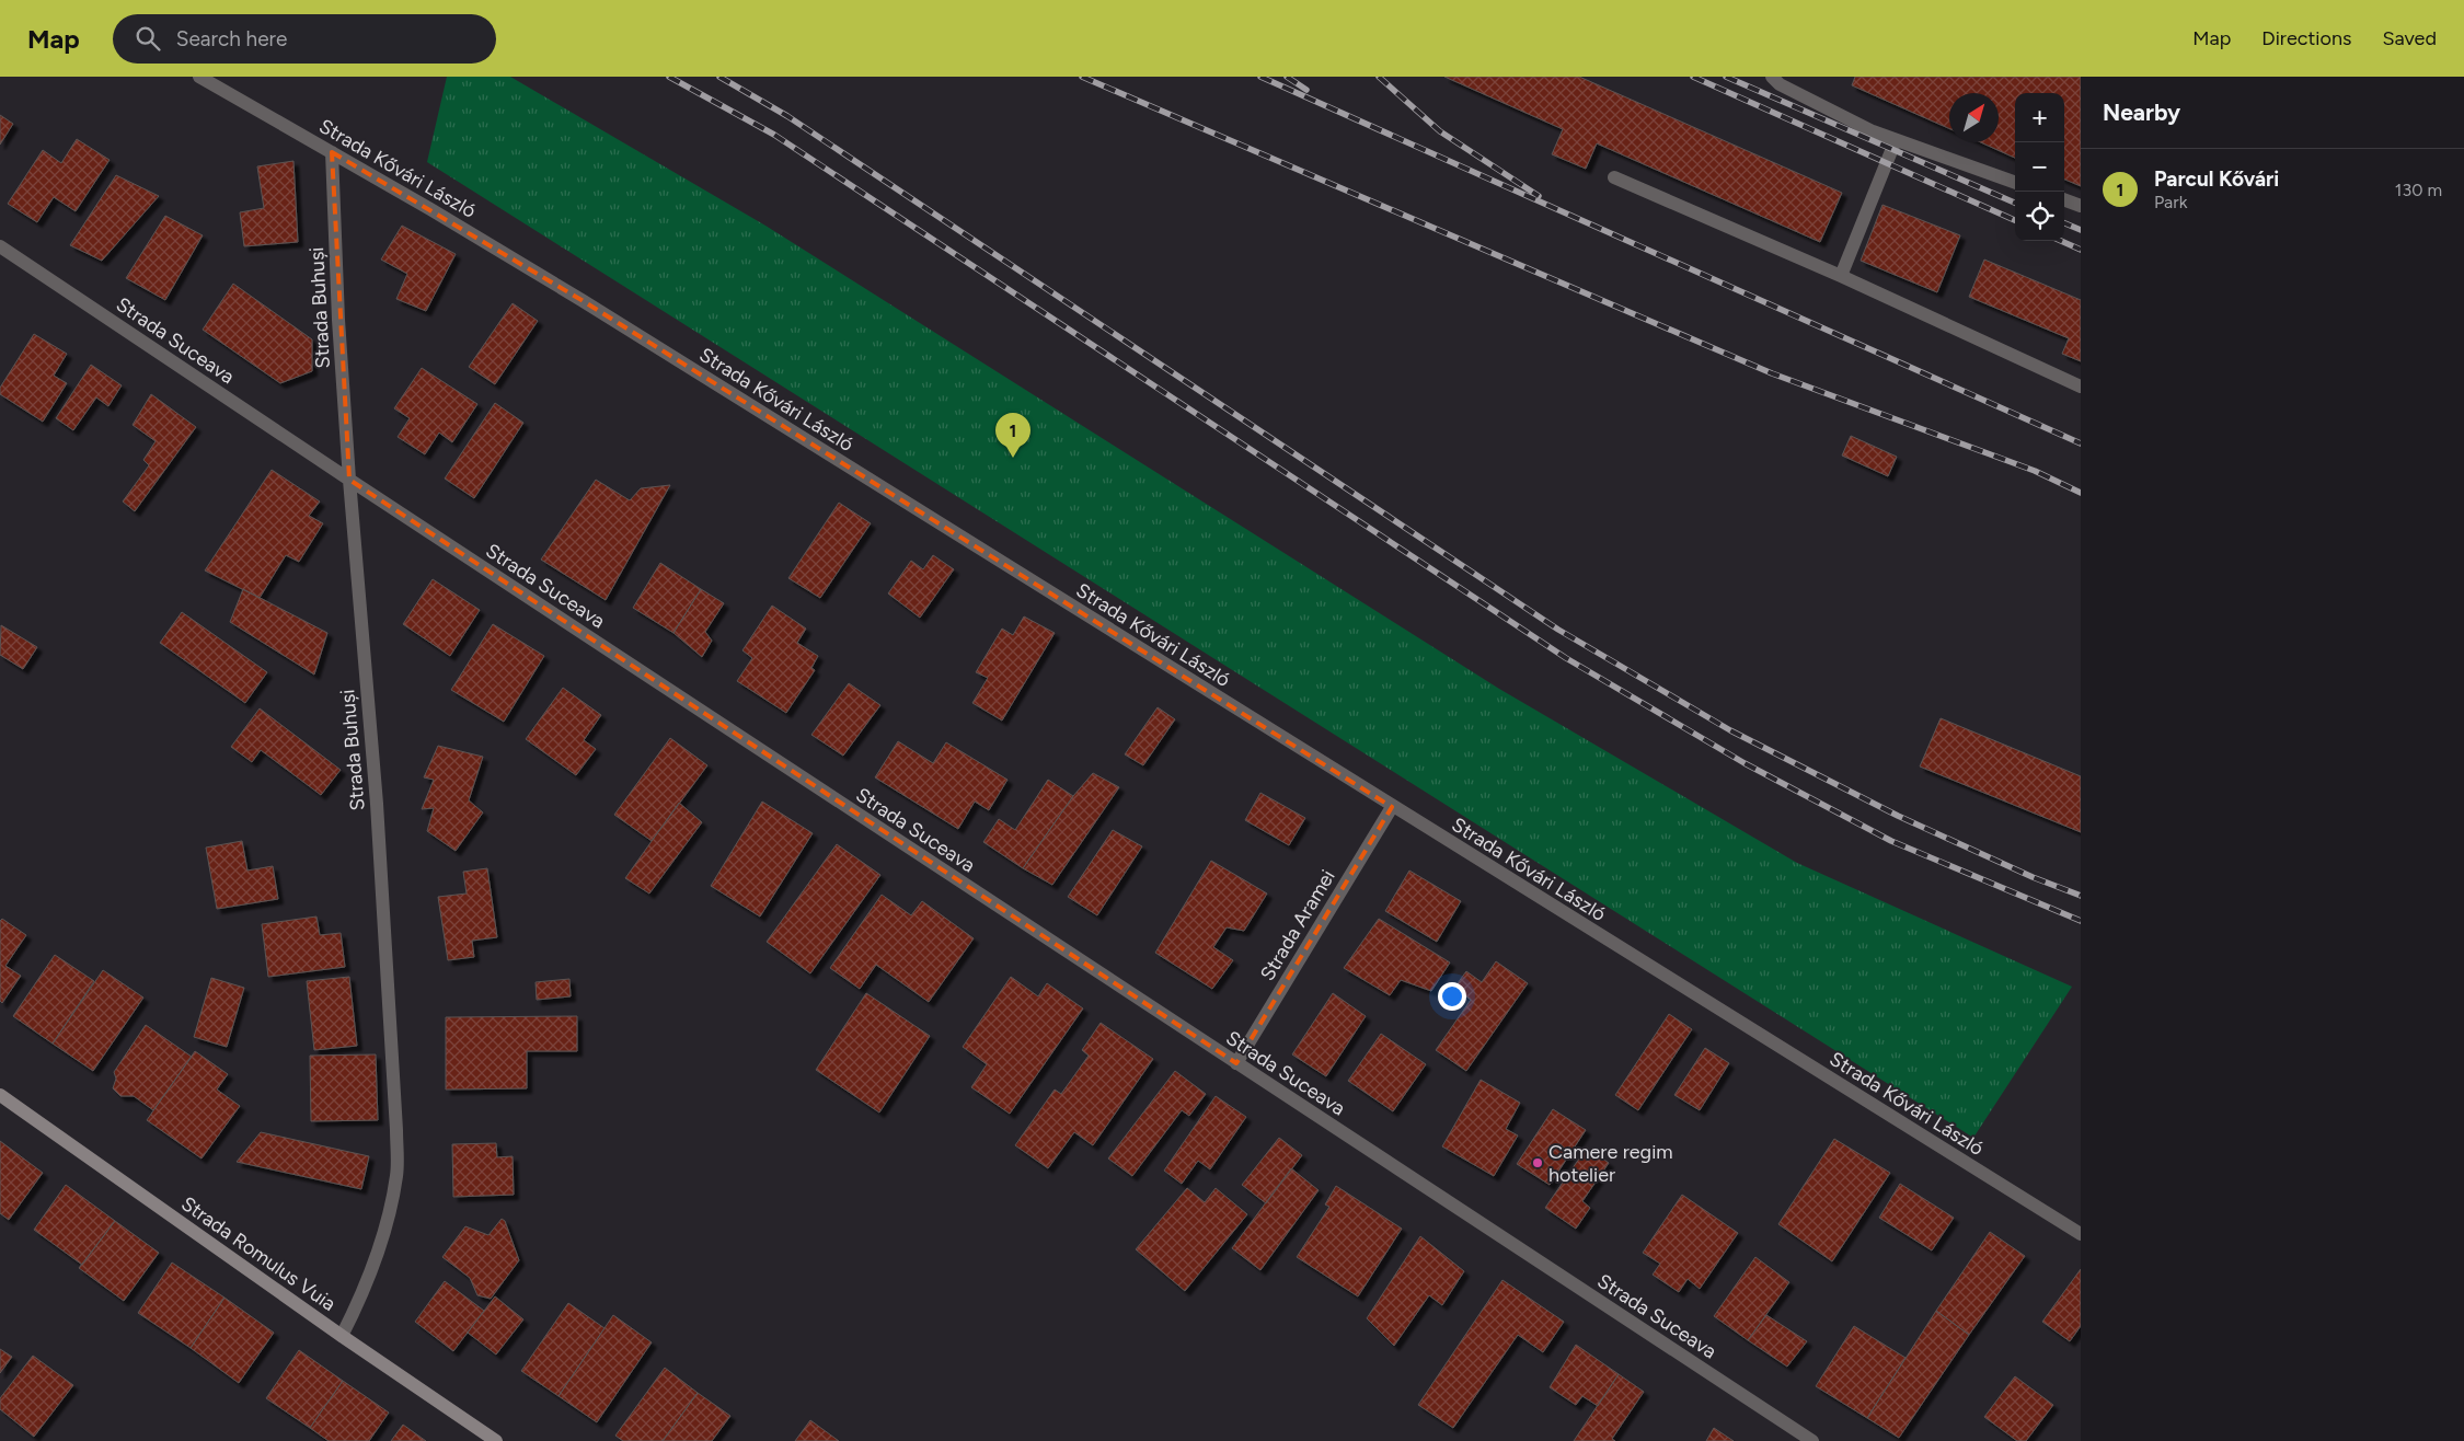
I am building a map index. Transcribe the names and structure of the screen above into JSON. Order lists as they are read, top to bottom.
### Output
{
  "streets": {
    "street": [
      "Strada Kővári László",
      "Strada Buhuși",
      "Strada Suceava",
      "Strada Aramei",
      "Strada Romulus Vuia"
    ]
  },
  "crossings": [
    ["Strada Kővári László", "Strada Buhuși"],
    ["Strada Kővári László", "Strada Aramei"],
    ["Strada Buhuși", "Strada Suceava"],
    ["Strada Buhuși", "Strada Romulus Vuia"],
    ["Strada Suceava", "Strada Aramei"]
  ],
  "places": ["Camere regim hotelier"],
  "north": "top right",
  "page": {
    "header": "Map",
    "search": "Search here",
    "nav": ["Map", "Directions", "Saved"],
    "heading": "Nearby",
    "map_buttons": ["+", "−"],
    "list": [
      {
        "mark": "1",
        "name": "Parcul Kővári",
        "note": "Park",
        "value": "130 m"
      }
    ],
    "pins": "1"
  }
}
